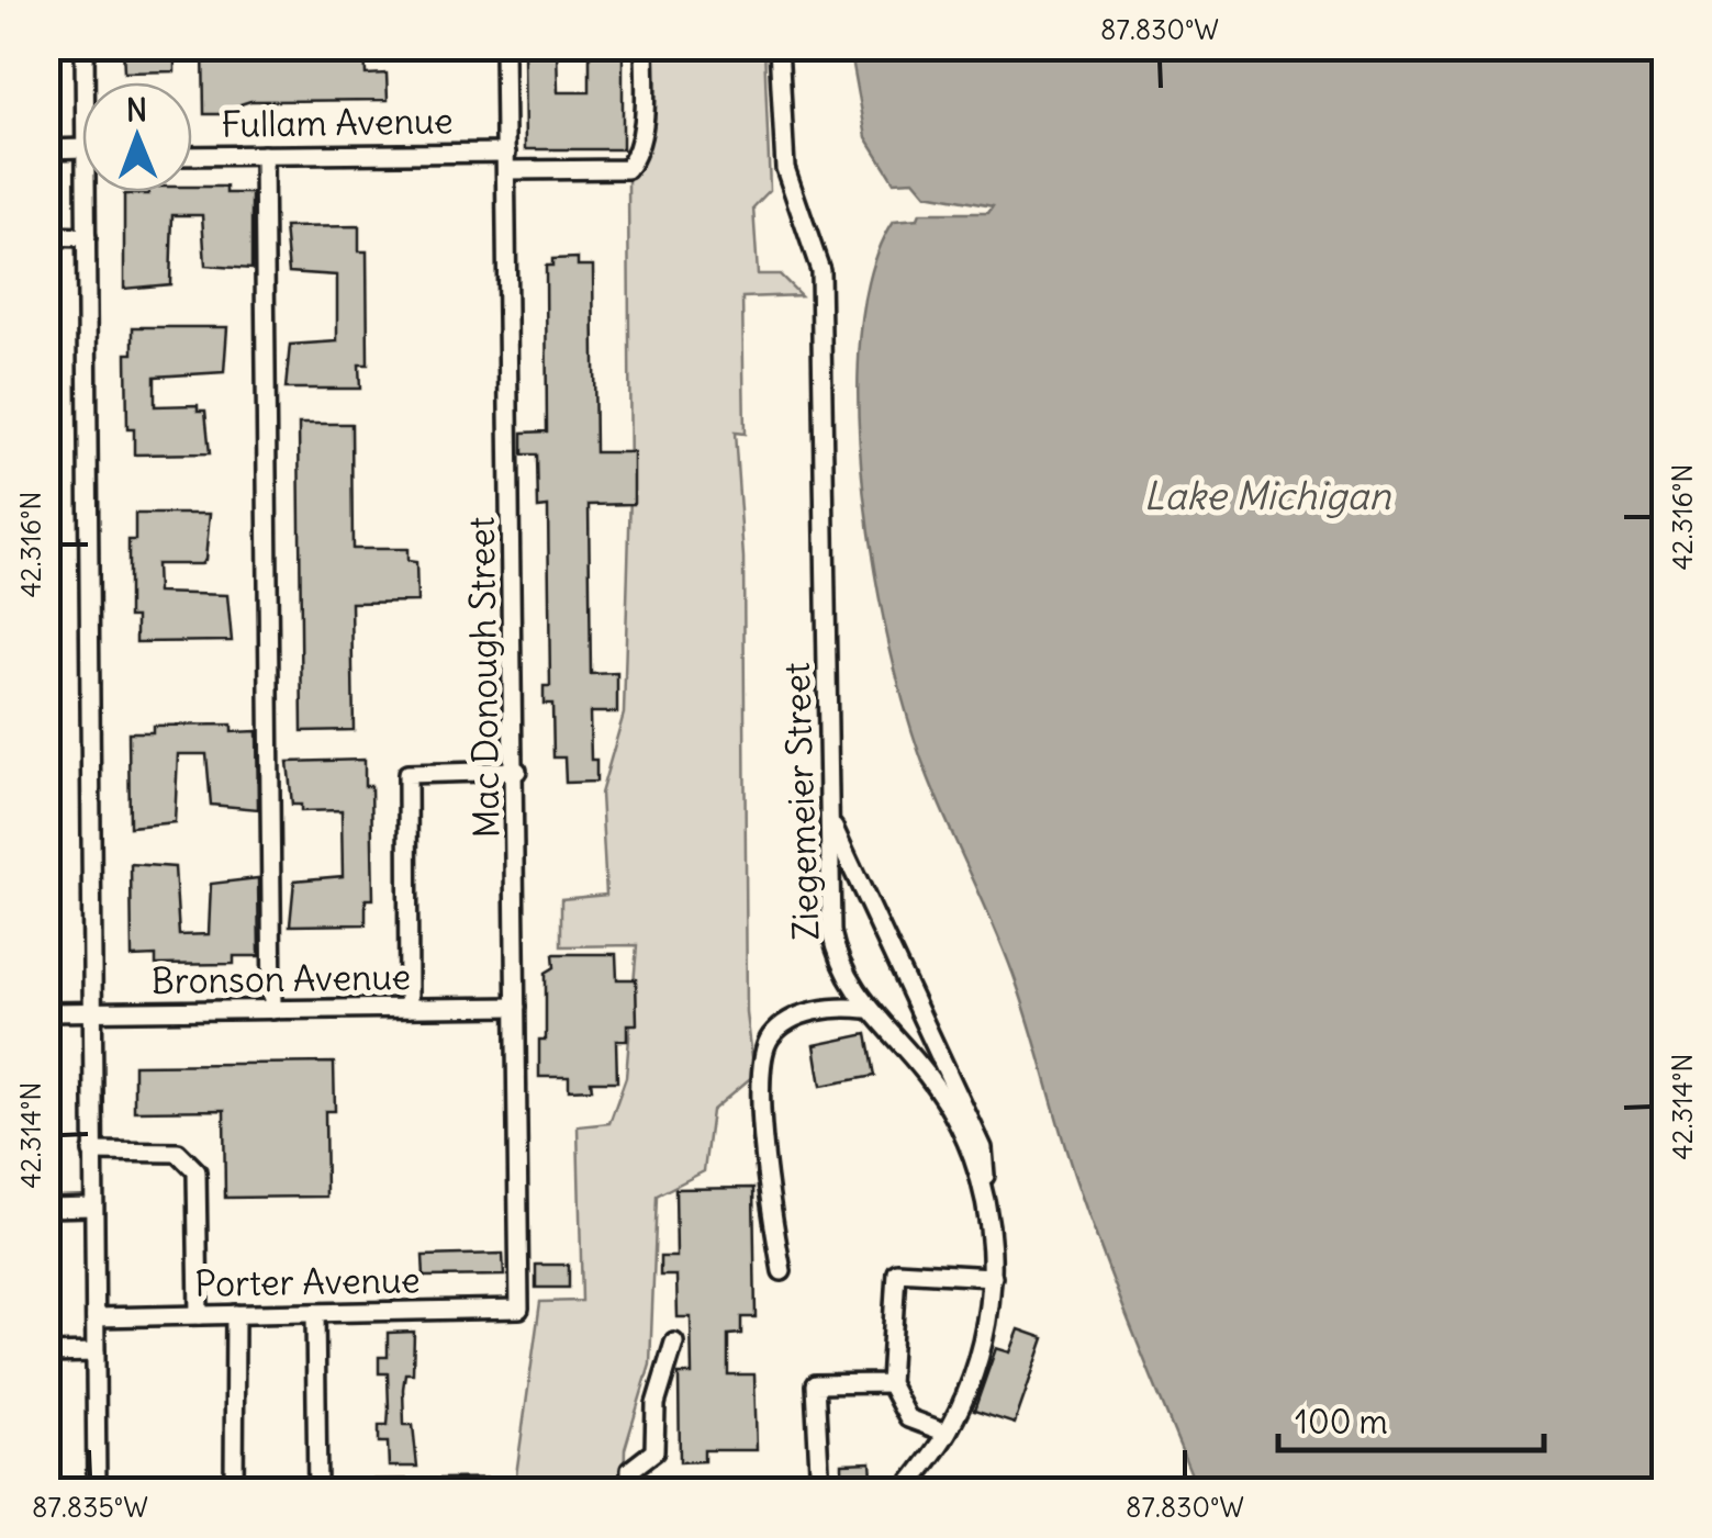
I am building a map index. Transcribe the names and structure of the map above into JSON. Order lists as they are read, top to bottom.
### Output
{
  "streets": {
    "street": [
      "Fullam Avenue",
      "Mac Donough Street",
      "Ziegemeier Street",
      "Bronson Avenue",
      "Porter Avenue"
    ]
  },
  "crossings": [
    ["Fullam Avenue", "Mac Donough Street"],
    ["Mac Donough Street", "Bronson Avenue"],
    ["Mac Donough Street", "Porter Avenue"]
  ],
  "water": ["Lake Michigan"],
  "scale_bar": "100 m",
  "north": "top",
  "coordinates": [
    "87.830°W",
    "42.316°N",
    "42.314°N",
    "87.835°W"
  ]
}
